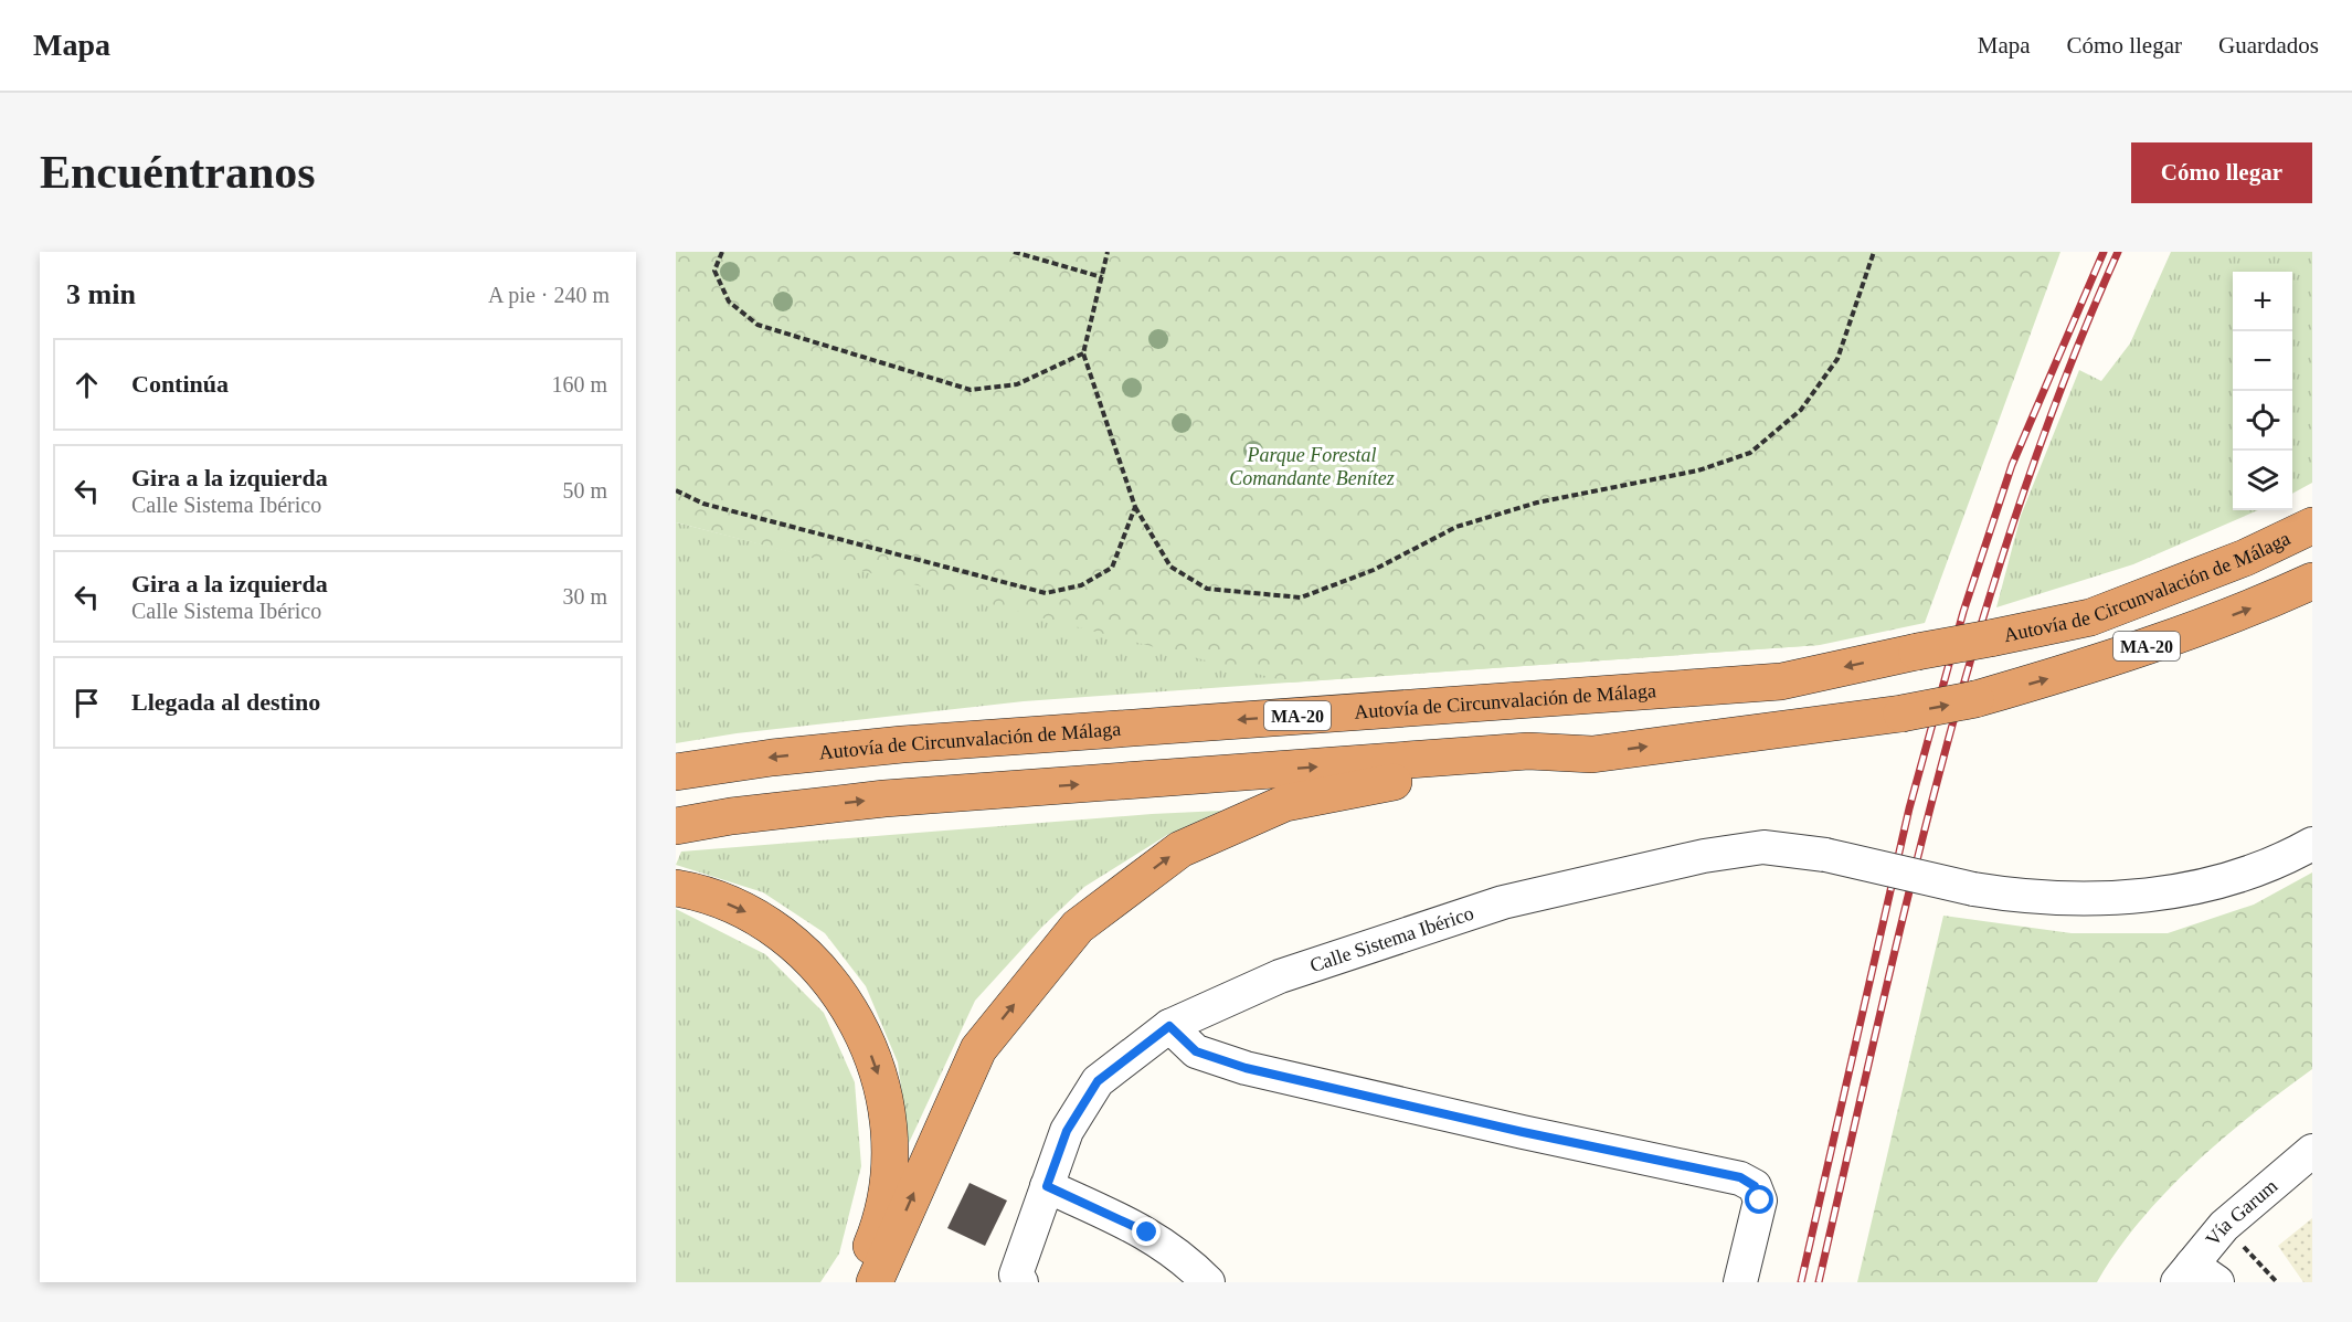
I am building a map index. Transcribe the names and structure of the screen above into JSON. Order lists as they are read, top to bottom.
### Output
{
  "streets": {
    "highway": ["Autovía de Circunvalación de Málaga", "MA-20"],
    "street": ["Calle Sistema Ibérico", "Vía Garum"]
  },
  "parks": ["Parque Forestal Comandante Benítez"],
  "page": {
    "header": "Mapa",
    "nav": ["Mapa", "Cómo llegar", "Guardados"],
    "buttons": "Cómo llegar",
    "title": "Encuéntranos",
    "heading": ["3 min", "A pie · 240 m"],
    "map_buttons": ["+", "−"],
    "list": [
      ["Continúa", "160 m"],
      ["Gira a la izquierda", "Calle Sistema Ibérico", "50 m"],
      ["Gira a la izquierda", "Calle Sistema Ibérico", "30 m"],
      "Llegada al destino"
    ]
  }
}
